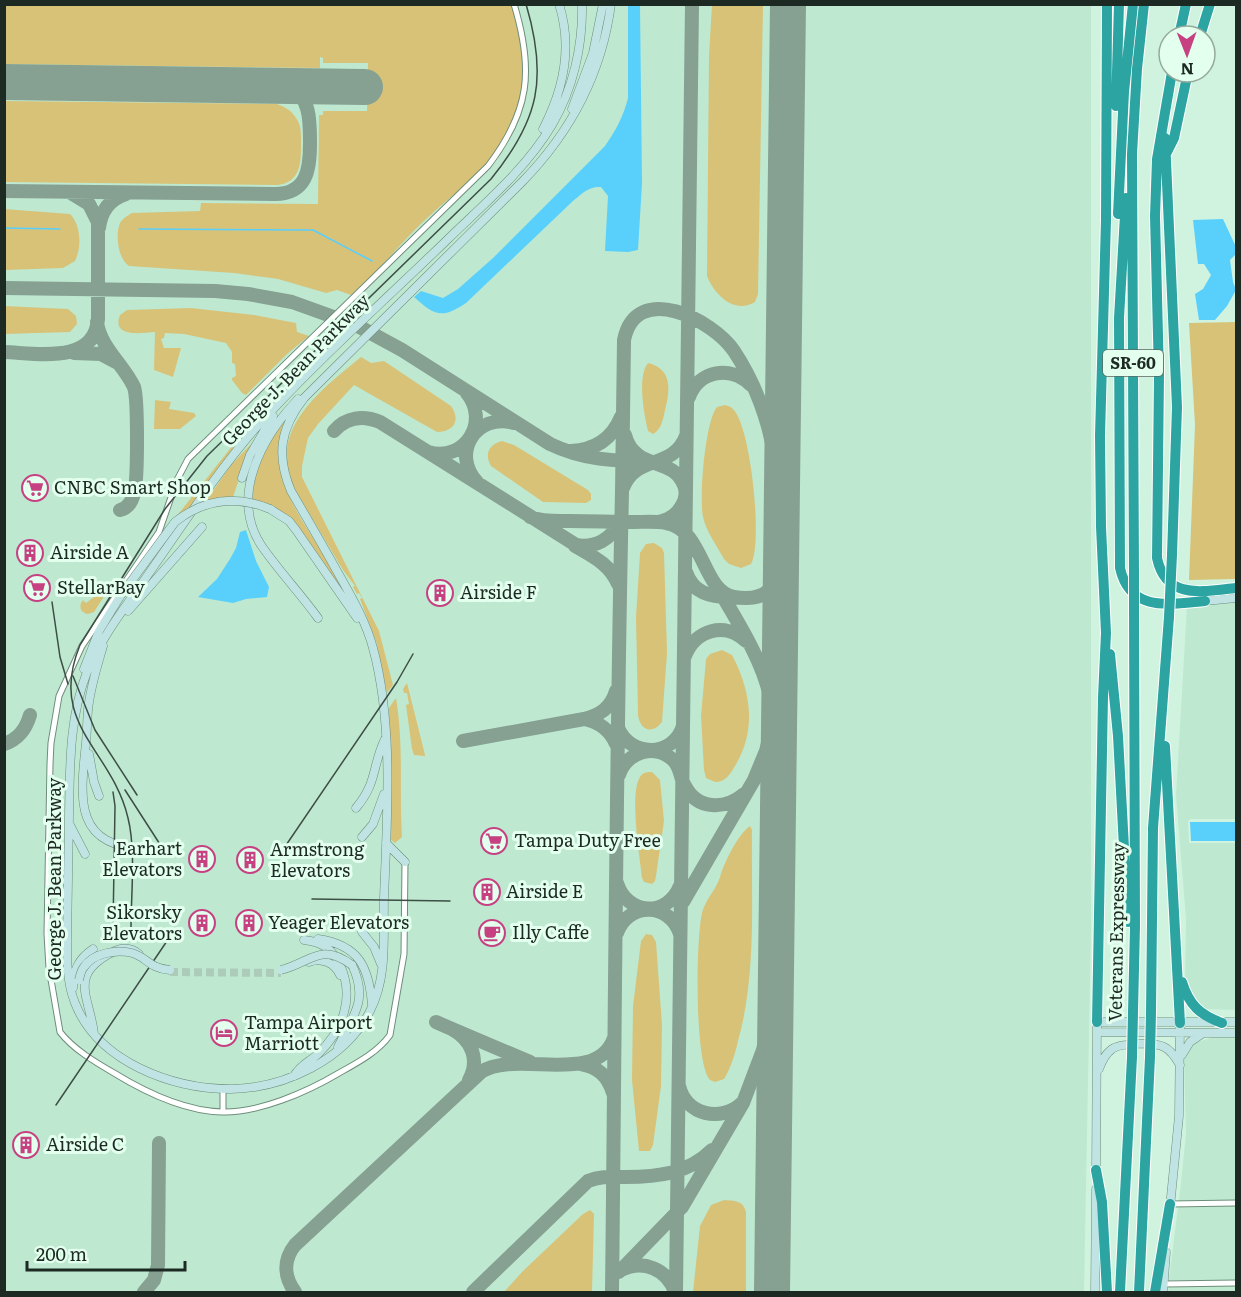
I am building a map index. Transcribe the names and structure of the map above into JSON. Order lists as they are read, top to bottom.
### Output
{
  "streets": {
    "highway": ["SR-60", "Veterans Expressway"],
    "street": ["George J. Bean Parkway"]
  },
  "crossings": [
    ["SR-60", "Veterans Expressway"]
  ],
  "places": {
    "supermarket": ["CNBC Smart Shop", "StellarBay", "Tampa Duty Free"],
    "building": [
      "Airside A",
      "Airside F",
      "Earhart Elevators",
      "Armstrong Elevators",
      "Airside E",
      "Sikorsky Elevators",
      "Yeager Elevators",
      "Airside C"
    ],
    "cafe": ["Illy Caffe"],
    "hotel": ["Tampa Airport Marriott"]
  },
  "scale_bar": "200 m",
  "north": "bottom"
}
